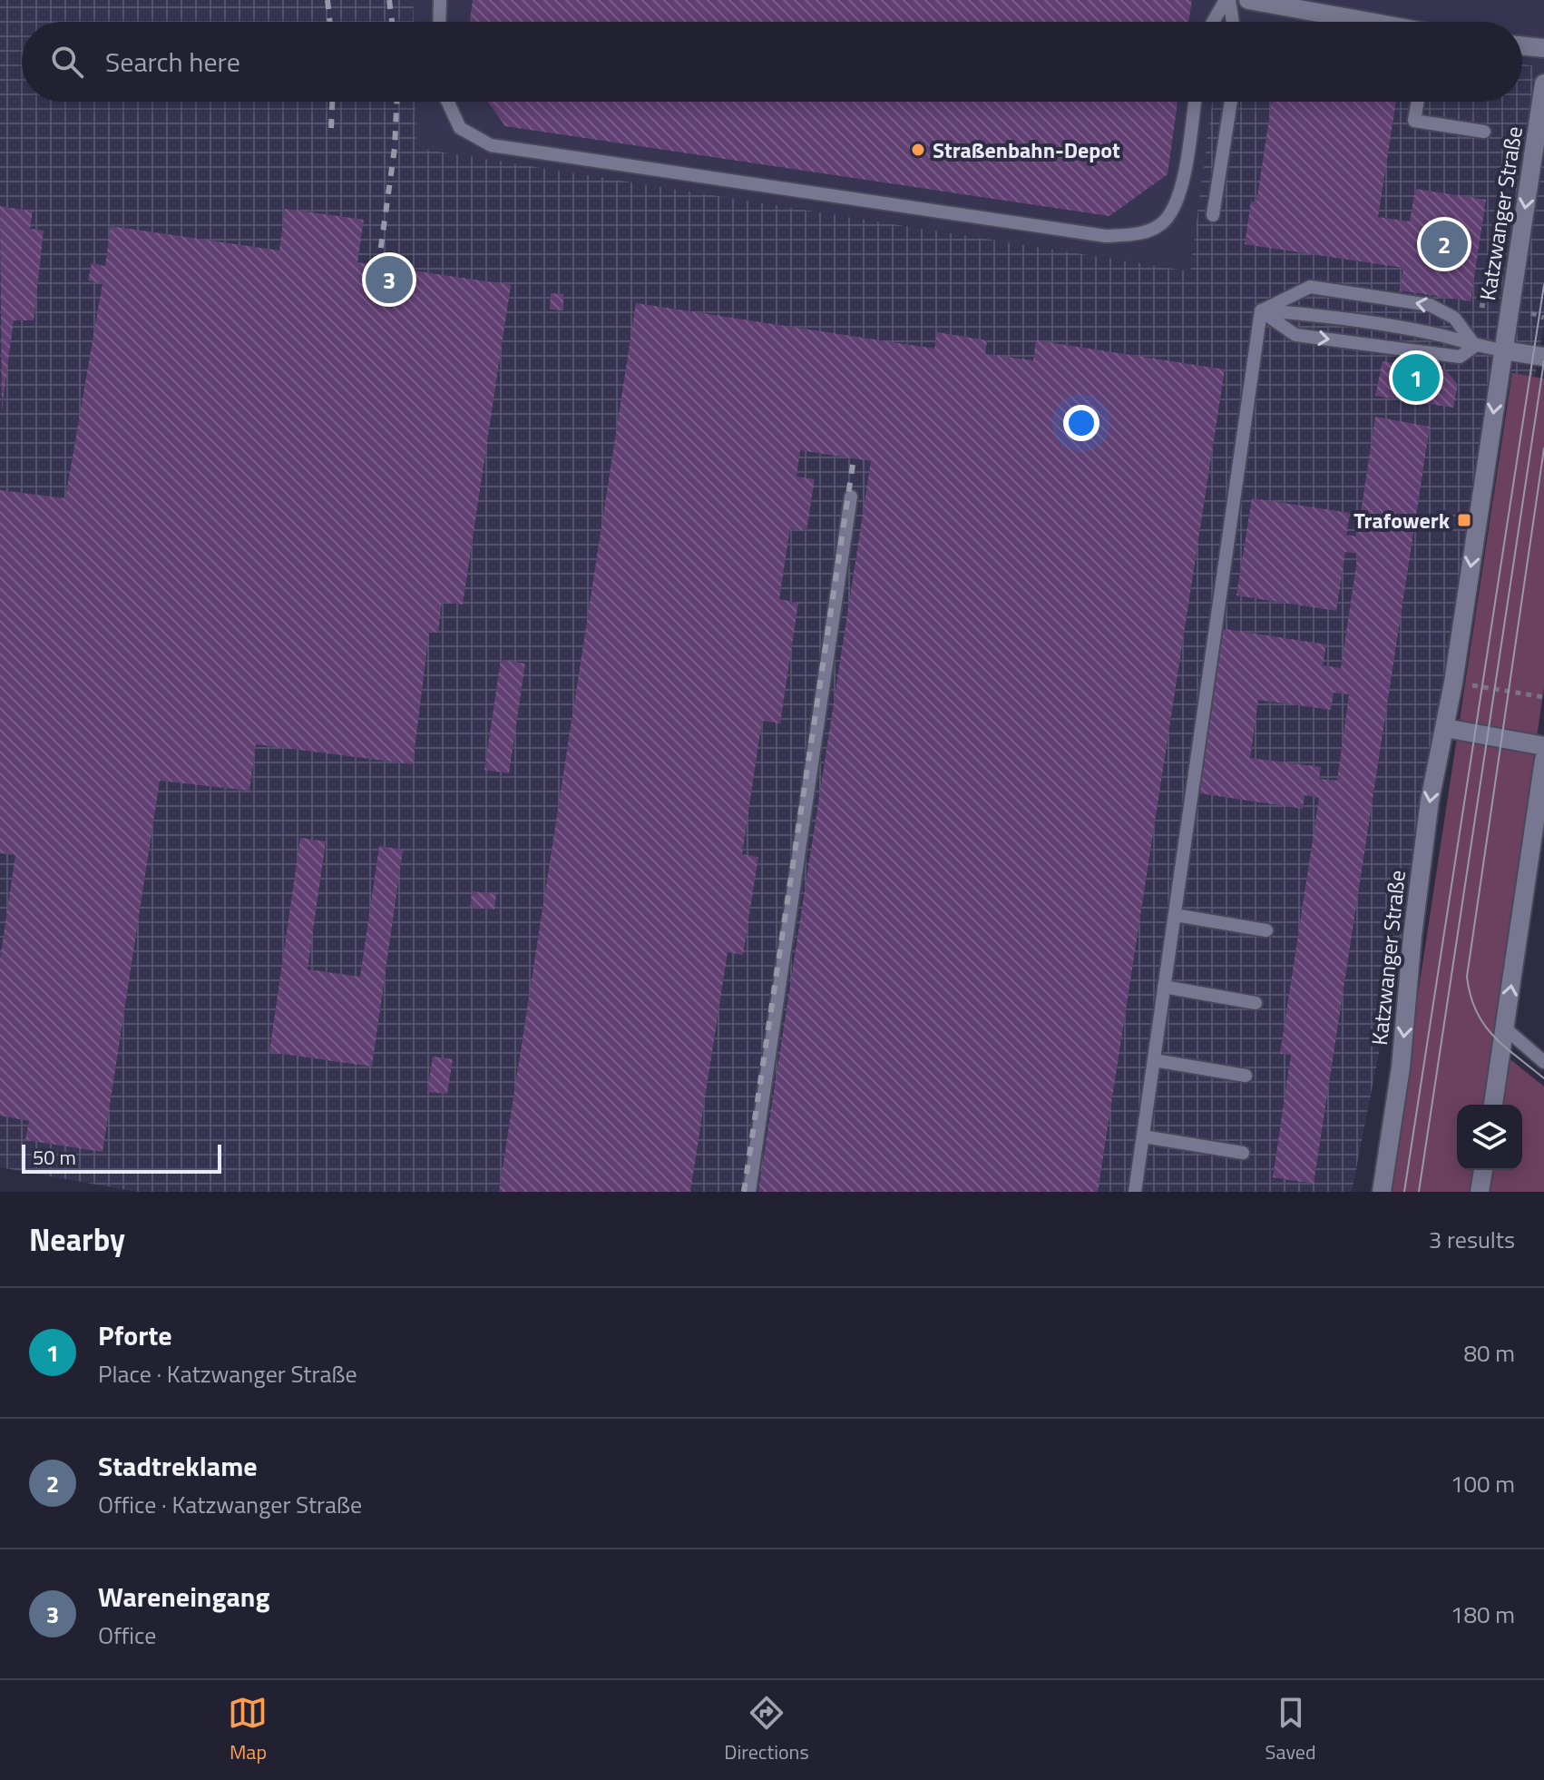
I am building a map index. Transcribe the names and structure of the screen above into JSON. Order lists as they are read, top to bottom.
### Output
{
  "streets": {
    "main road": ["Katzwanger Straße"]
  },
  "places": {
    "other": ["Straßenbahn-Depot"],
    "transit": ["Trafowerk"]
  },
  "scale_bar": "50 m",
  "page": {
    "search": "Search here",
    "pins": ["2", "3", "1"],
    "scale": "50 m",
    "heading": ["Nearby", "3 results"],
    "list": [
      {
        "mark": "1",
        "name": "Pforte",
        "note": "Place · Katzwanger Straße",
        "value": "80 m"
      },
      {
        "mark": "2",
        "name": "Stadtreklame",
        "note": "Office · Katzwanger Straße",
        "value": "100 m"
      },
      {
        "mark": "3",
        "name": "Wareneingang",
        "note": "Office",
        "value": "180 m"
      }
    ],
    "nav": ["Map", "Directions", "Saved"]
  }
}
